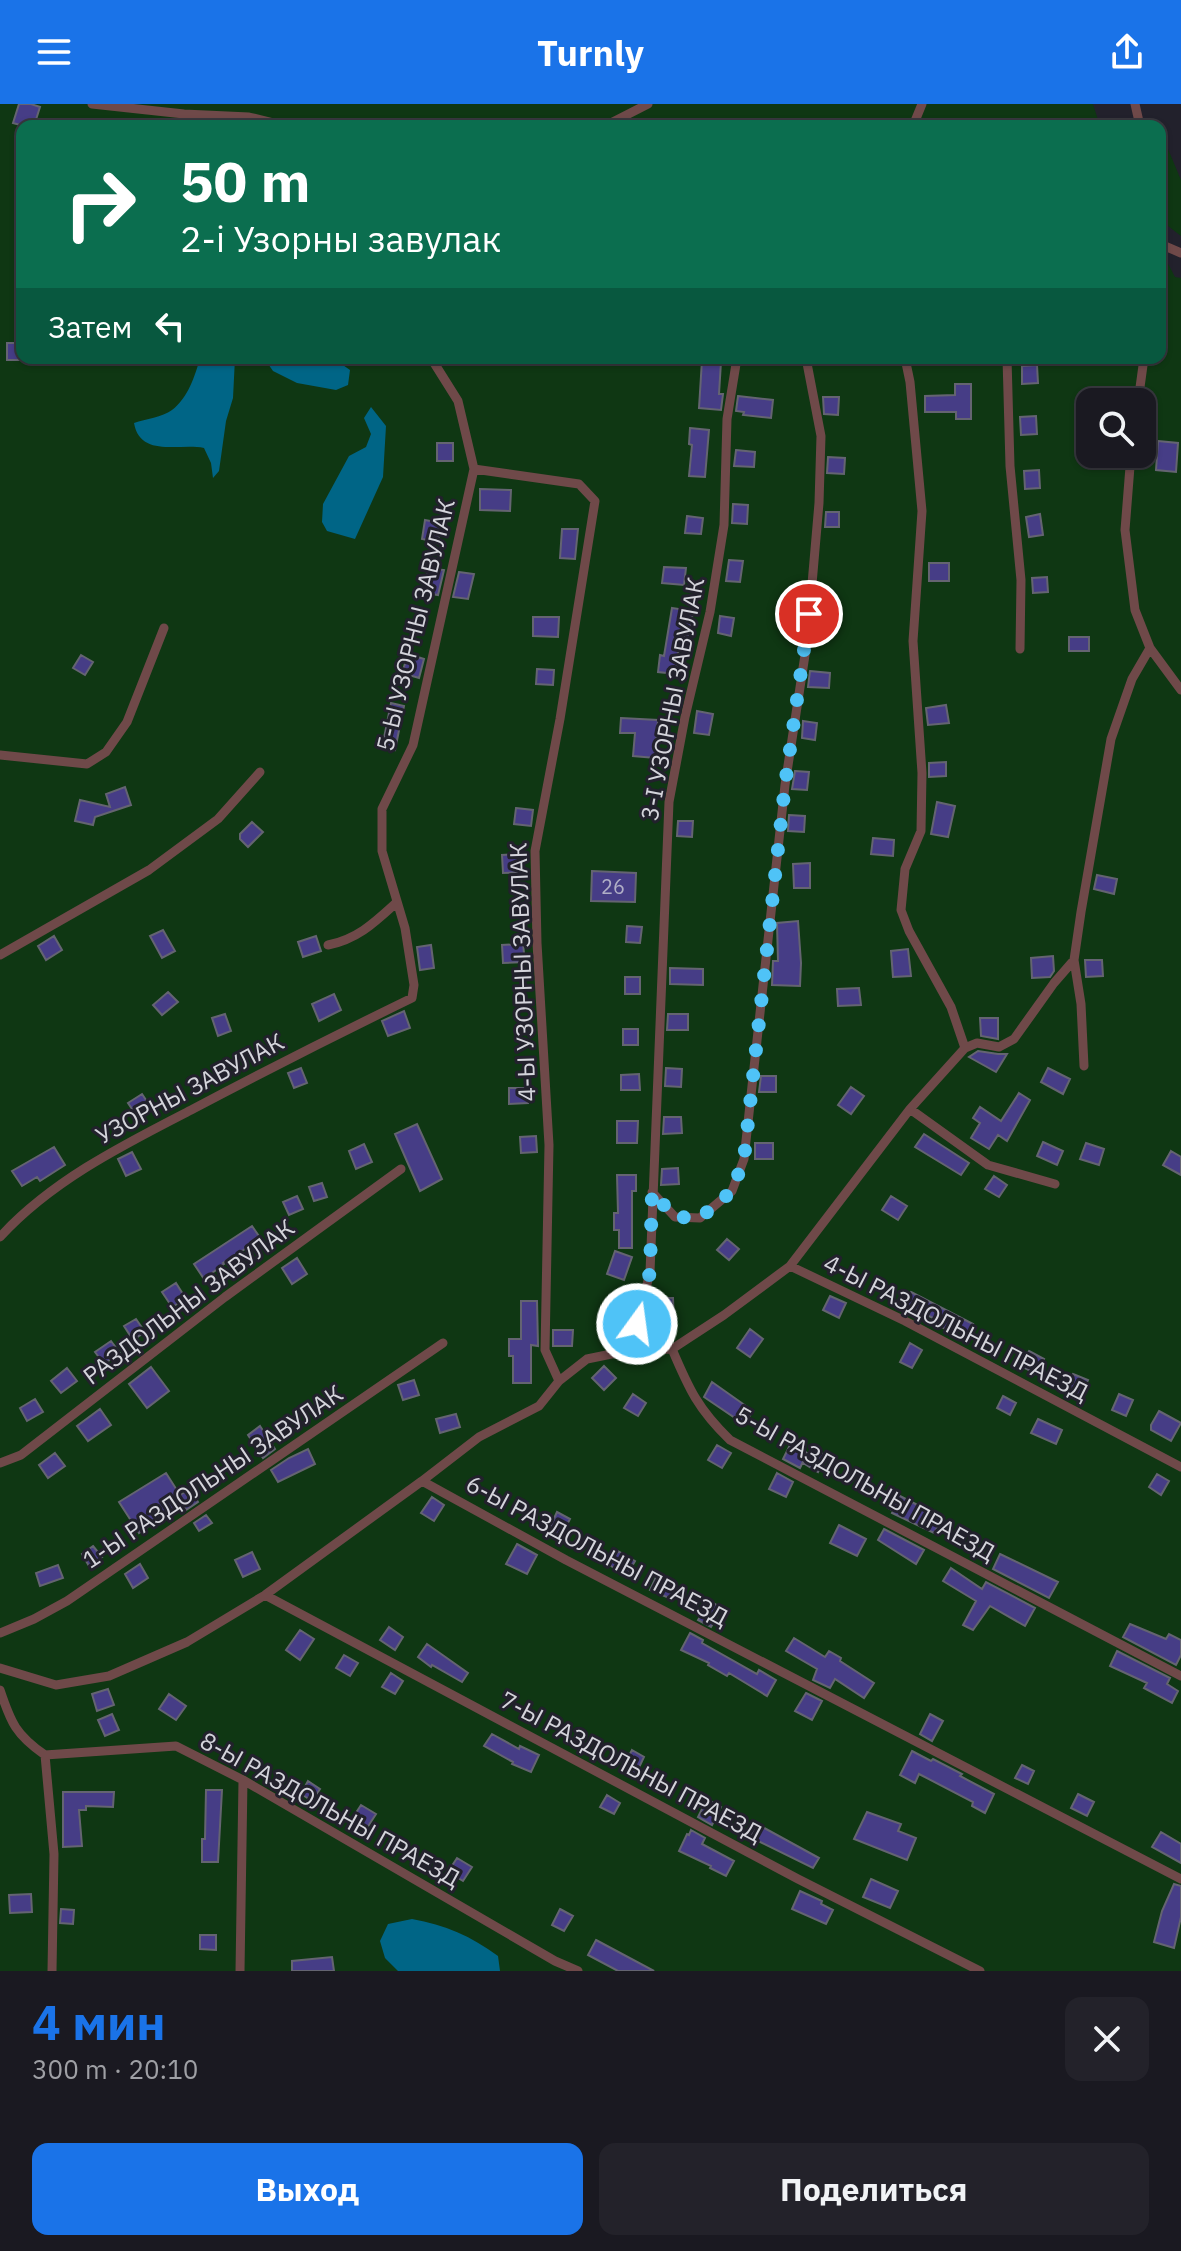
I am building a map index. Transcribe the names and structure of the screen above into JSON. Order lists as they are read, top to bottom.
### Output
{
  "streets": {
    "lane": [
      "5-Ы УЗОРНЫ ЗАВУЛАК",
      "3-І УЗОРНЫ ЗАВУЛАК",
      "4-Ы УЗОРНЫ ЗАВУЛАК",
      "УЗОРНЫ ЗАВУЛАК",
      "РАЗДОЛЬНЫ ЗАВУЛАК",
      "4-Ы РАЗДОЛЬНЫ ПРАЕЗД",
      "1-Ы РАЗДОЛЬНЫ ЗАВУЛАК",
      "5-Ы РАЗДОЛЬНЫ ПРАЕЗД",
      "6-Ы РАЗДОЛЬНЫ ПРАЕЗД",
      "7-Ы РАЗДОЛЬНЫ ПРАЕЗД",
      "8-Ы РАЗДОЛЬНЫ ПРАЕЗД"
    ]
  },
  "crossings": [
    ["5-Ы УЗОРНЫ ЗАВУЛАК", "4-Ы УЗОРНЫ ЗАВУЛАК"],
    ["5-Ы УЗОРНЫ ЗАВУЛАК", "УЗОРНЫ ЗАВУЛАК"]
  ],
  "house_numbers": ["26"],
  "page": {
    "header": "Turnly",
    "turn": ["50 m", "2-і Узорны завулак"],
    "then": "Затем",
    "heading": ["4 мин", "300 m · 20:10"],
    "buttons": ["Выход", "Поделиться"]
  }
}
